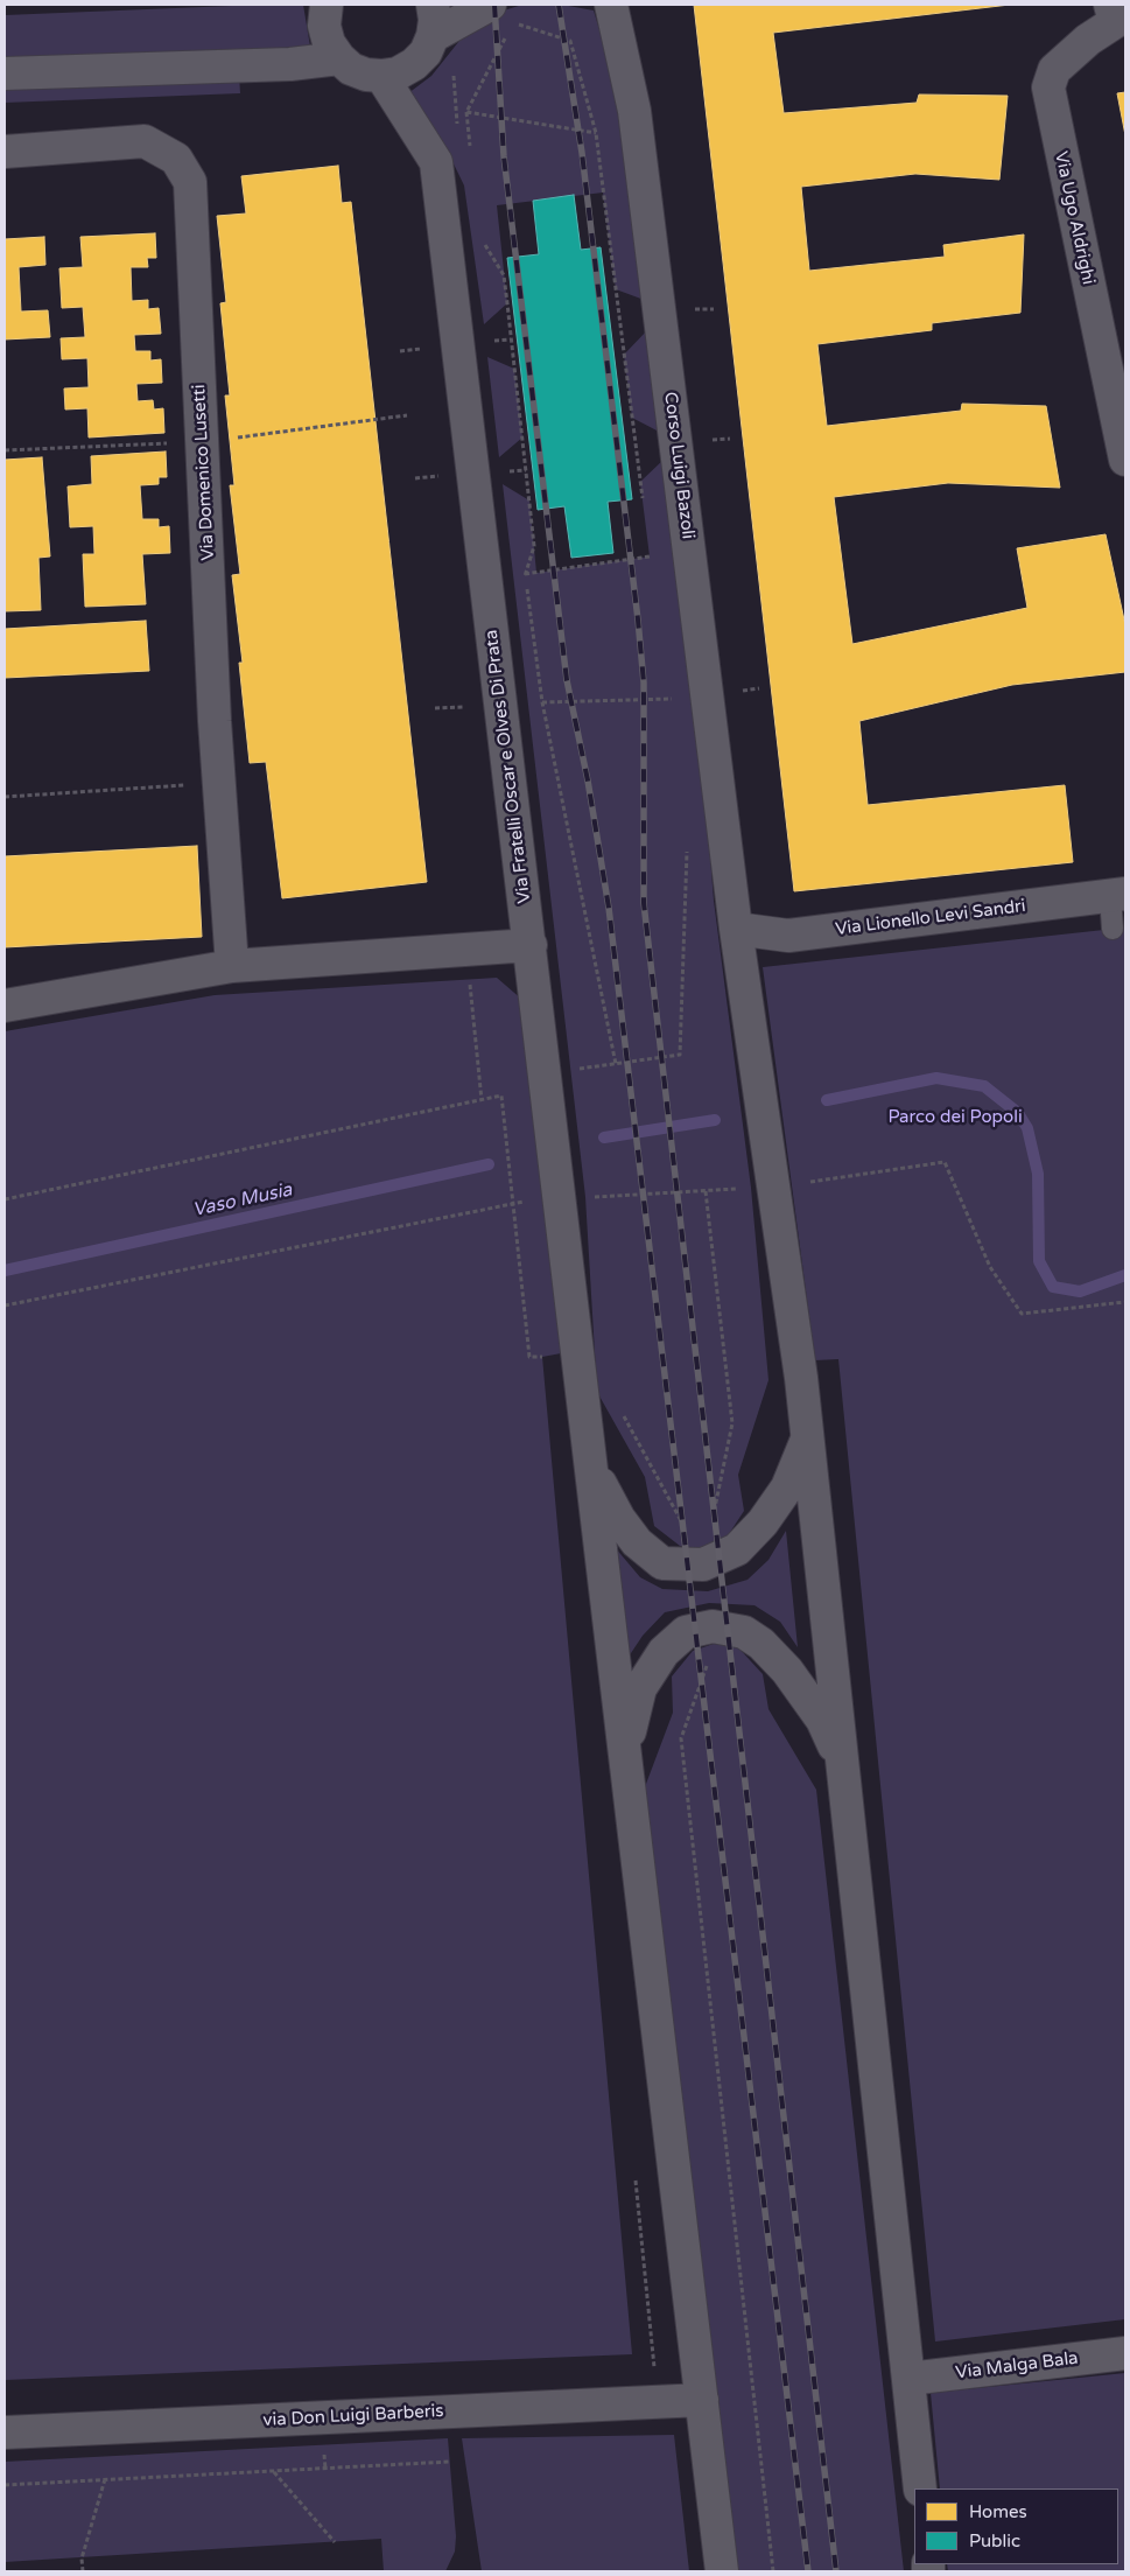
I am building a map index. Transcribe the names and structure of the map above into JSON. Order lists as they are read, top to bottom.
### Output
{
  "streets": {
    "street": [
      "Via Ugo Aldrighi",
      "Corso Luigi Bazoli",
      "Via Domenico Lusetti",
      "Via Fratelli Oscar e Olves Di Prata",
      "Via Lionello Levi Sandri",
      "Via Malga Bala",
      "via Don Luigi Barberis"
    ]
  },
  "crossings": [
    ["Corso Luigi Bazoli", "Via Lionello Levi Sandri"],
    ["Corso Luigi Bazoli", "Via Malga Bala"],
    ["Via Fratelli Oscar e Olves Di Prata", "via Don Luigi Barberis"]
  ],
  "water": ["Vaso Musia"],
  "parks": ["Parco dei Popoli"],
  "legend": ["Homes", "Public"]
}
